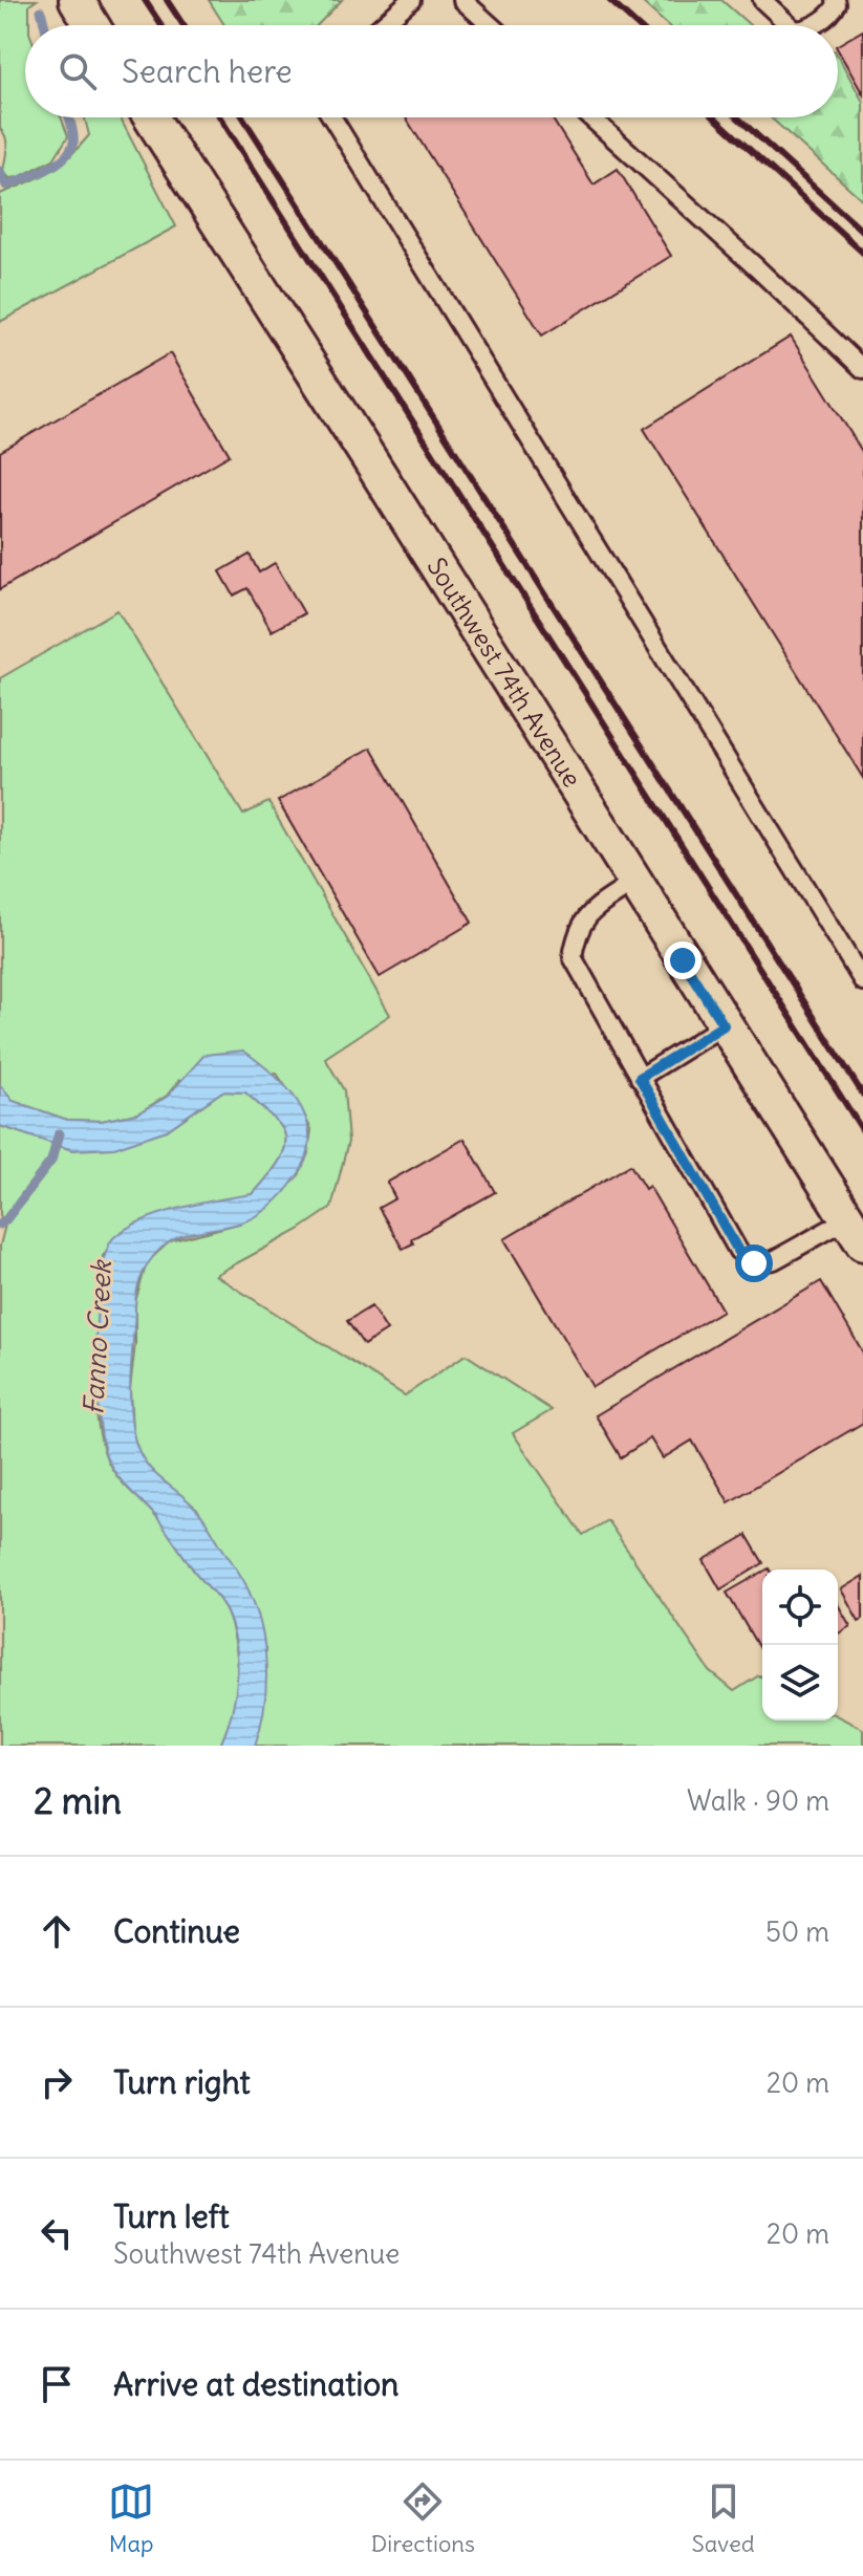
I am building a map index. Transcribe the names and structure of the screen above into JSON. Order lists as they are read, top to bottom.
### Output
{
  "streets": {
    "street": ["Southwest 74th Avenue"]
  },
  "water": ["Fanno Creek"],
  "page": {
    "search": "Search here",
    "heading": ["2 min", "Walk · 90 m"],
    "list": [
      ["Continue", "50 m"],
      ["Turn right", "20 m"],
      ["Turn left", "Southwest 74th Avenue", "20 m"],
      "Arrive at destination"
    ],
    "nav": ["Map", "Directions", "Saved"]
  }
}
